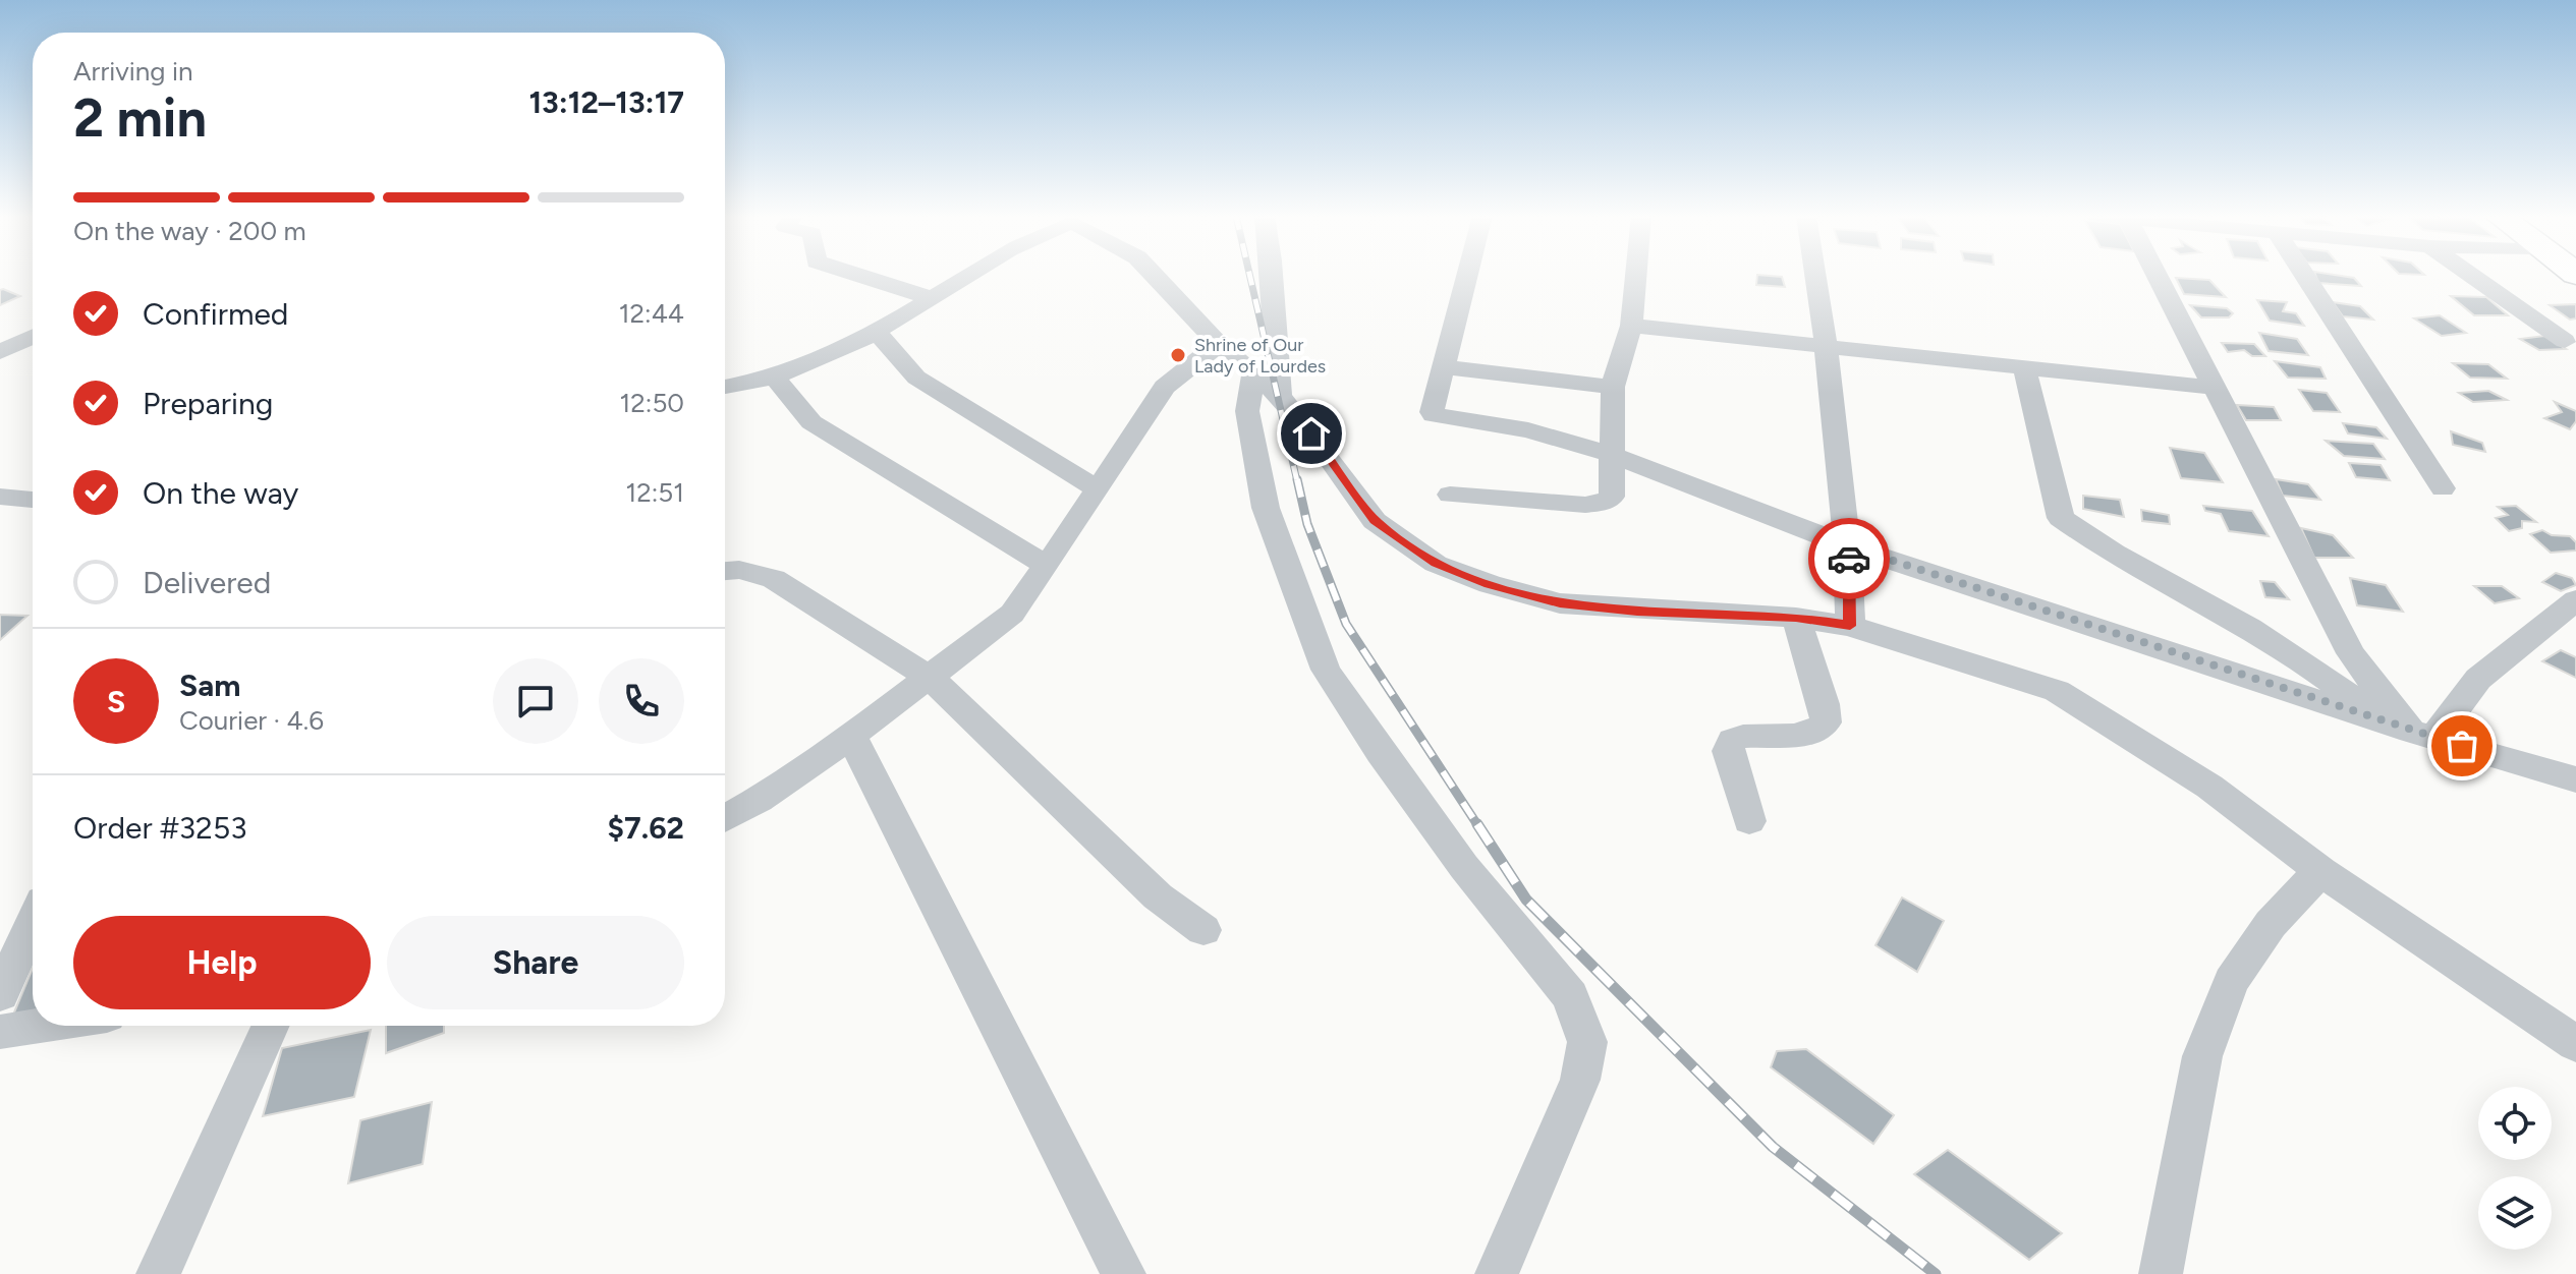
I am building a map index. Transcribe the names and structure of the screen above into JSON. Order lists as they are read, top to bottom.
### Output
{
  "places": ["Shrine of Our Lady of Lourdes"],
  "page": {
    "heading": ["2 min", "Arriving in", "13:12–13:17"],
    "panel": [
      "Sam",
      "Courier · 4.6",
      "Order #3253",
      "$7.62"
    ],
    "bar": "On the way · 200 m",
    "list": [
      ["Confirmed", "12:44"],
      ["Preparing", "12:50"],
      ["On the way", "12:51"],
      "Delivered"
    ],
    "round": "S",
    "buttons": ["Help", "Share"]
  }
}
